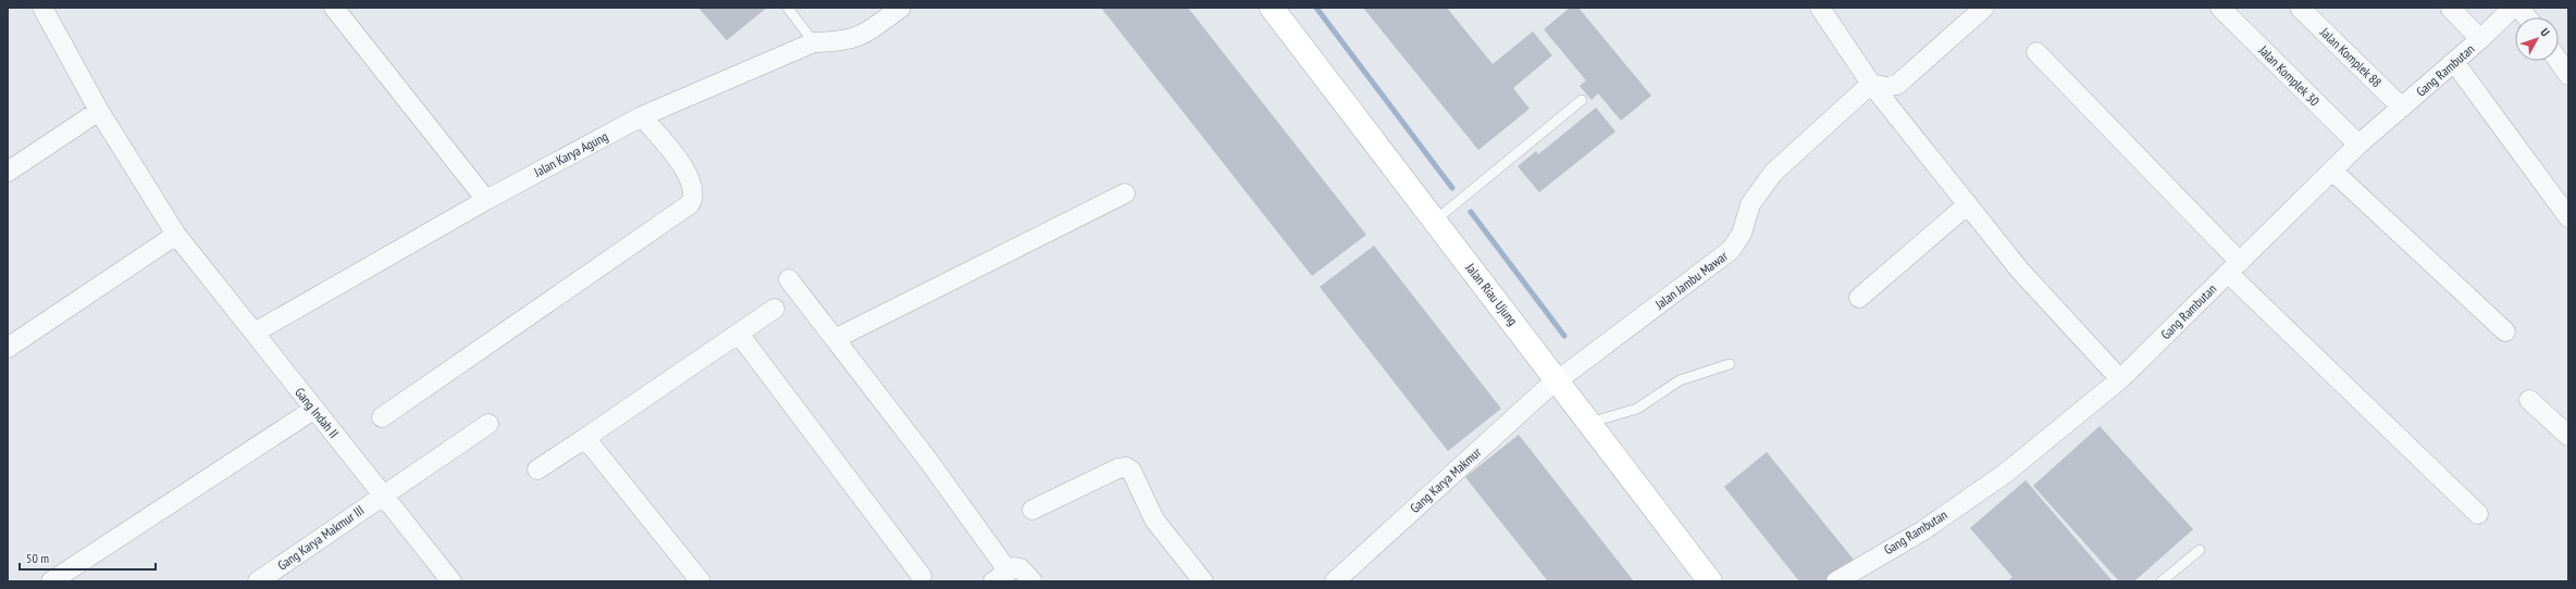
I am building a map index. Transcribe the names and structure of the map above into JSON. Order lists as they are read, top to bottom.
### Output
{
  "streets": {
    "main road": ["Jalan Riau Ujung"],
    "street": [
      "Jalan Komplek 88",
      "Gang Rambutan",
      "Jalan Komplek 30",
      "Jalan Karya Agung",
      "Jalan Jambu Mawar",
      "Gang Indah II",
      "Gang Karya Makmur",
      "Gang Karya Makmur III"
    ]
  },
  "crossings": [
    ["Jalan Komplek 88", "Gang Rambutan"],
    ["Gang Rambutan", "Jalan Komplek 30"],
    ["Jalan Karya Agung", "Gang Indah II"],
    ["Jalan Jambu Mawar", "Jalan Riau Ujung"],
    ["Jalan Jambu Mawar", "Gang Karya Makmur"],
    ["Jalan Riau Ujung", "Gang Karya Makmur"],
    ["Gang Indah II", "Gang Karya Makmur III"]
  ],
  "scale_bar": "50 m",
  "north": "top right"
}
